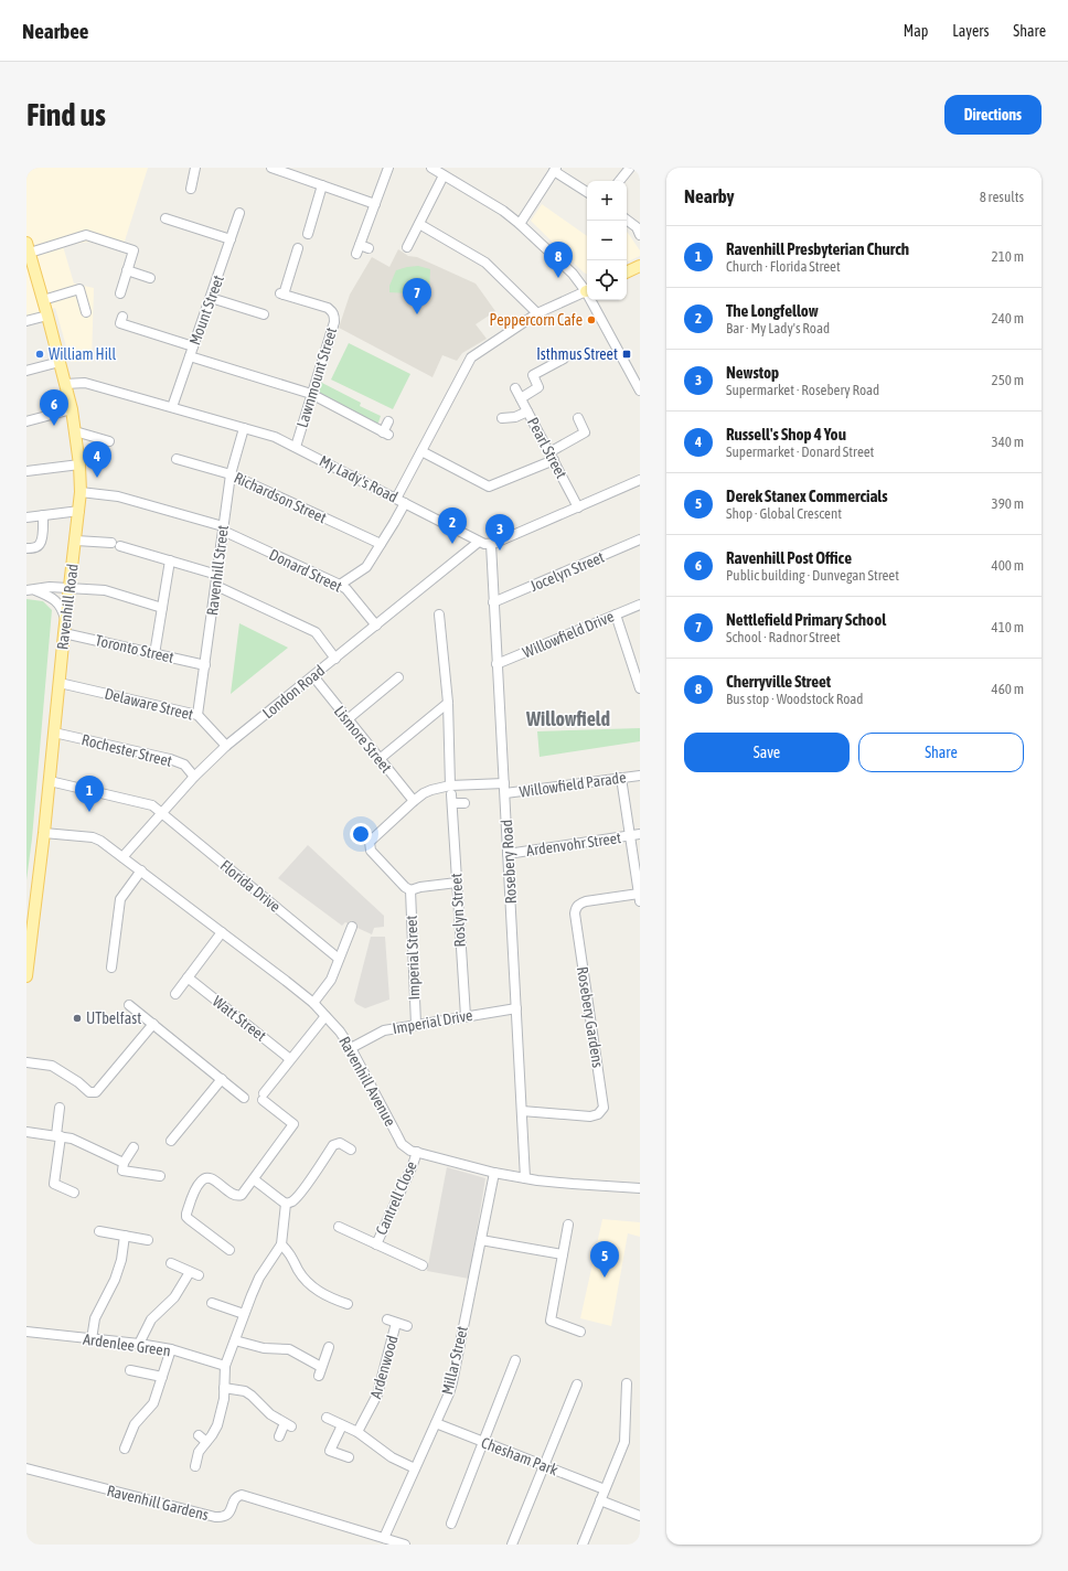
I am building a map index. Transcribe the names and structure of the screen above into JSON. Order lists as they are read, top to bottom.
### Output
{
  "streets": {
    "main road": ["Ravenhill Road"],
    "street": [
      "Mount Street",
      "Lawnmount Street",
      "Pearl Street",
      "My Lady's Road",
      "Richardson Street",
      "Ravenhill Street",
      "Donard Street",
      "Jocelyn Street",
      "Willowfield Drive",
      "Toronto Street",
      "London Road",
      "Delaware Street",
      "Lismore Street",
      "Rochester Street",
      "Willowfield Parade",
      "Ardenvohr Street",
      "Rosebery Road",
      "Florida Drive",
      "Roslyn Street",
      "Imperial Street",
      "Rosebery Gardens",
      "Watt Street",
      "Imperial Drive",
      "Ravenhill Avenue",
      "Cantrell Close",
      "Ardenlee Green",
      "Millar Street",
      "Ardenwood",
      "Chesham Park",
      "Ravenhill Gardens"
    ]
  },
  "crossings": [
    ["Mount Street", "My Lady's Road"],
    ["Lawnmount Street", "My Lady's Road"],
    ["My Lady's Road", "Ravenhill Street"],
    ["My Lady's Road", "Ravenhill Road"],
    ["My Lady's Road", "London Road"],
    ["My Lady's Road", "Rosebery Road"],
    ["Richardson Street", "Ravenhill Street"],
    ["Ravenhill Street", "Donard Street"],
    ["Ravenhill Street", "Toronto Street"],
    ["Ravenhill Street", "Delaware Street"],
    ["Donard Street", "Ravenhill Road"],
    ["Donard Street", "London Road"],
    ["Jocelyn Street", "Rosebery Road"],
    ["Ravenhill Road", "Toronto Street"],
    ["Ravenhill Road", "Delaware Street"],
    ["Ravenhill Road", "Rochester Street"],
    ["Ravenhill Road", "Florida Drive"],
    ["Ravenhill Road", "Ravenhill Avenue"],
    ["Willowfield Drive", "Rosebery Road"],
    ["London Road", "Delaware Street"],
    ["London Road", "Lismore Street"],
    ["London Road", "Rochester Street"],
    ["London Road", "Florida Drive"],
    ["London Road", "Ravenhill Avenue"],
    ["Willowfield Parade", "Rosebery Road"],
    ["Ardenvohr Street", "Rosebery Road"],
    ["Rosebery Road", "Rosebery Gardens"],
    ["Rosebery Road", "Imperial Drive"],
    ["Rosebery Road", "Ravenhill Avenue"],
    ["Roslyn Street", "Imperial Drive"],
    ["Imperial Street", "Imperial Drive"],
    ["Imperial Drive", "Ravenhill Avenue"],
    ["Ravenhill Avenue", "Cantrell Close"],
    ["Ravenhill Avenue", "Millar Street"],
    ["Millar Street", "Chesham Park"],
    ["Millar Street", "Ravenhill Gardens"]
  ],
  "districts": ["Willowfield"],
  "places": {
    "other": ["Peppercorn Cafe", "William Hill", "UTbelfast"],
    "transit": ["Isthmus Street"]
  },
  "page": {
    "header": "Nearbee",
    "nav": ["Map", "Layers", "Share"],
    "buttons": [
      "Directions",
      ["Save", "Share"]
    ],
    "title": "Find us",
    "heading": ["Nearby", "8 results"],
    "map_buttons": ["+", "−"],
    "list": [
      {
        "mark": "1",
        "name": "Ravenhill Presbyterian Church",
        "note": "Church · Florida Street",
        "value": "210 m"
      },
      {
        "mark": "2",
        "name": "The Longfellow",
        "note": "Bar · My Lady's Road",
        "value": "240 m"
      },
      {
        "mark": "3",
        "name": "Newstop",
        "note": "Supermarket · Rosebery Road",
        "value": "250 m"
      },
      {
        "mark": "4",
        "name": "Russell's Shop 4 You",
        "note": "Supermarket · Donard Street",
        "value": "340 m"
      },
      {
        "mark": "5",
        "name": "Derek Stanex Commercials",
        "note": "Shop · Global Crescent",
        "value": "390 m"
      },
      {
        "mark": "6",
        "name": "Ravenhill Post Office",
        "note": "Public building · Dunvegan Street",
        "value": "400 m"
      },
      {
        "mark": "7",
        "name": "Nettlefield Primary School",
        "note": "School · Radnor Street",
        "value": "410 m"
      },
      {
        "mark": "8",
        "name": "Cherryville Street",
        "note": "Bus stop · Woodstock Road",
        "value": "460 m"
      }
    ],
    "pins": [
      "8",
      "7",
      "6",
      "4",
      "2",
      "3",
      "1",
      "5"
    ]
  }
}
